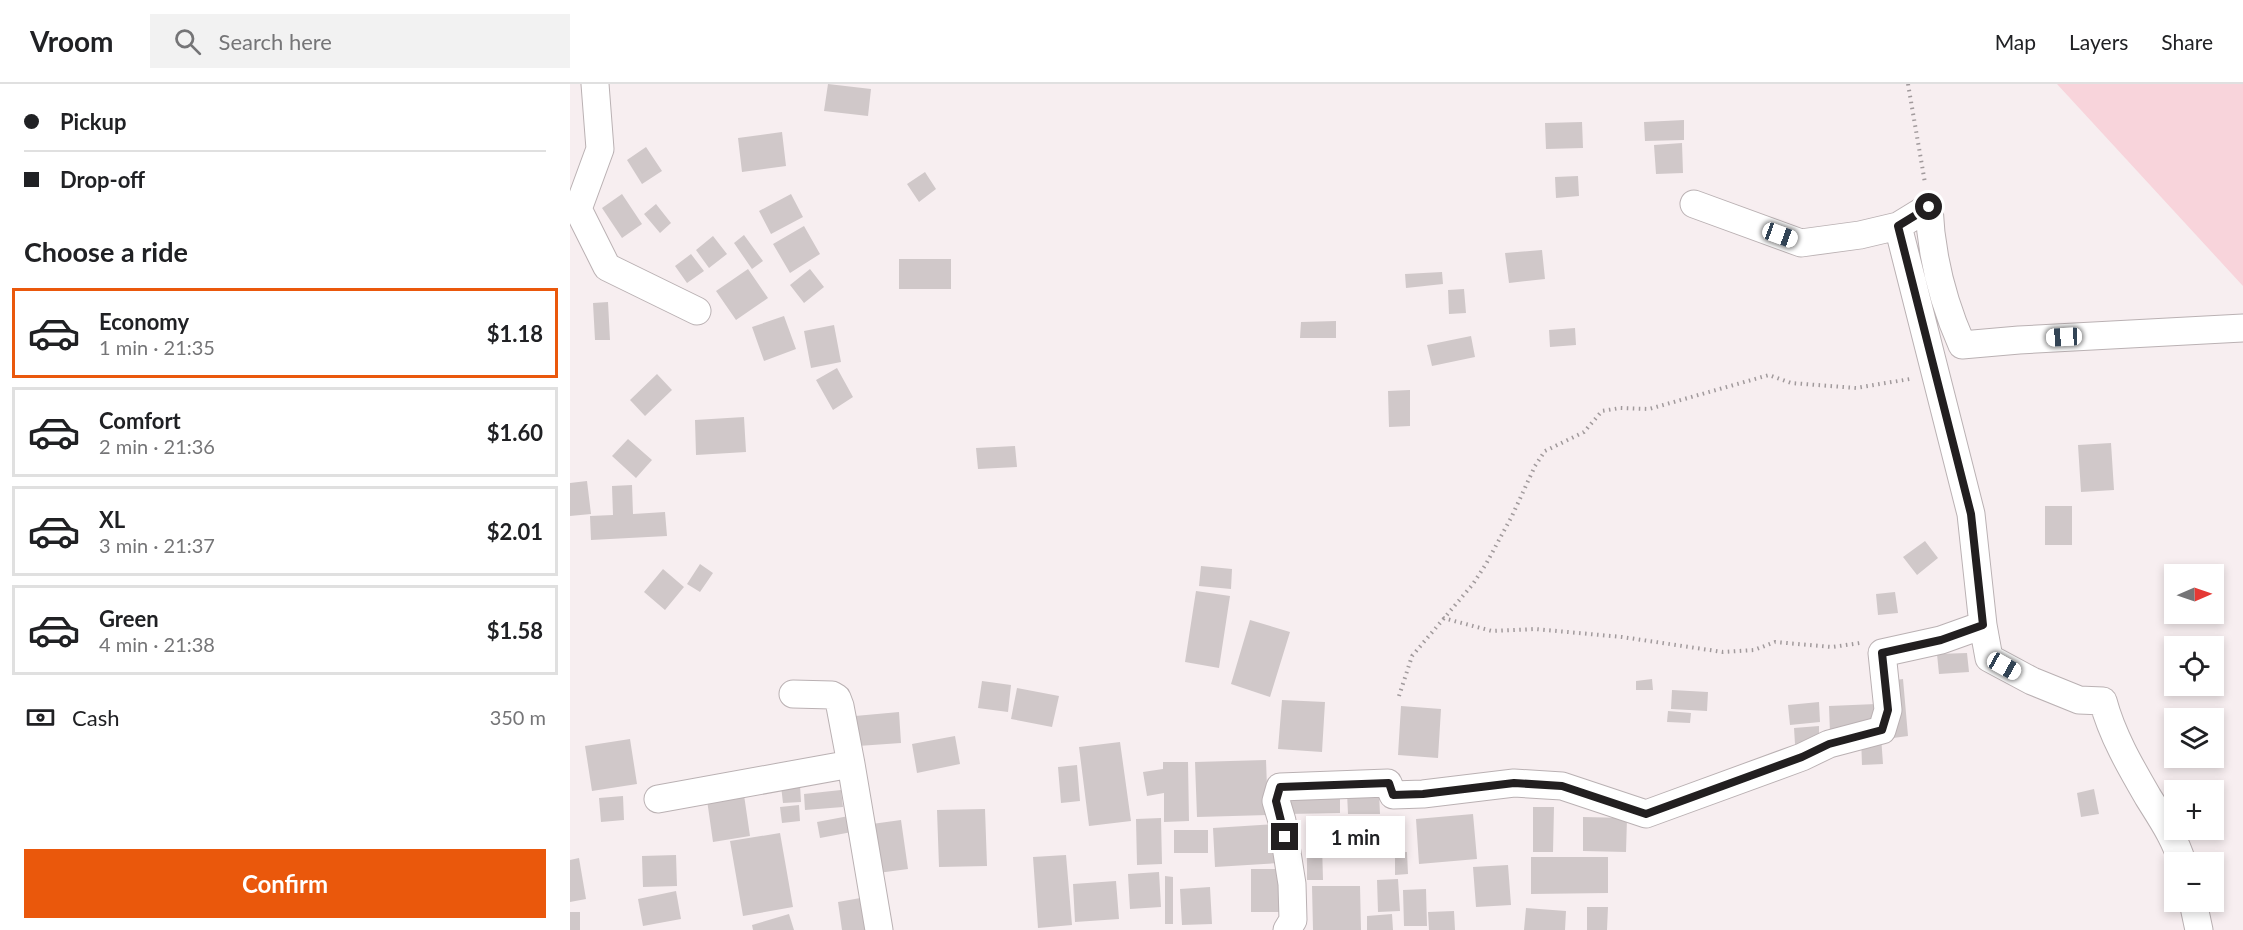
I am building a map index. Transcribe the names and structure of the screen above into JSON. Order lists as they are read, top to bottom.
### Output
{
  "north": "right",
  "page": {
    "header": "Vroom",
    "search": "Search here",
    "nav": ["Map", "Layers", "Share"],
    "banner": ["Pickup", "Drop-off"],
    "heading": "Choose a ride",
    "list": [
      {
        "name": "Economy",
        "note": "1 min · 21:35",
        "value": "$1.18"
      },
      {
        "name": "Comfort",
        "note": "2 min · 21:36",
        "value": "$1.60"
      },
      {
        "name": "XL",
        "note": "3 min · 21:37",
        "value": "$2.01"
      },
      {
        "name": "Green",
        "note": "4 min · 21:38",
        "value": "$1.58"
      }
    ],
    "map_buttons": ["+", "−"],
    "pay": ["Cash", "350 m"],
    "bubble": "1 min",
    "buttons": "Confirm"
  }
}
